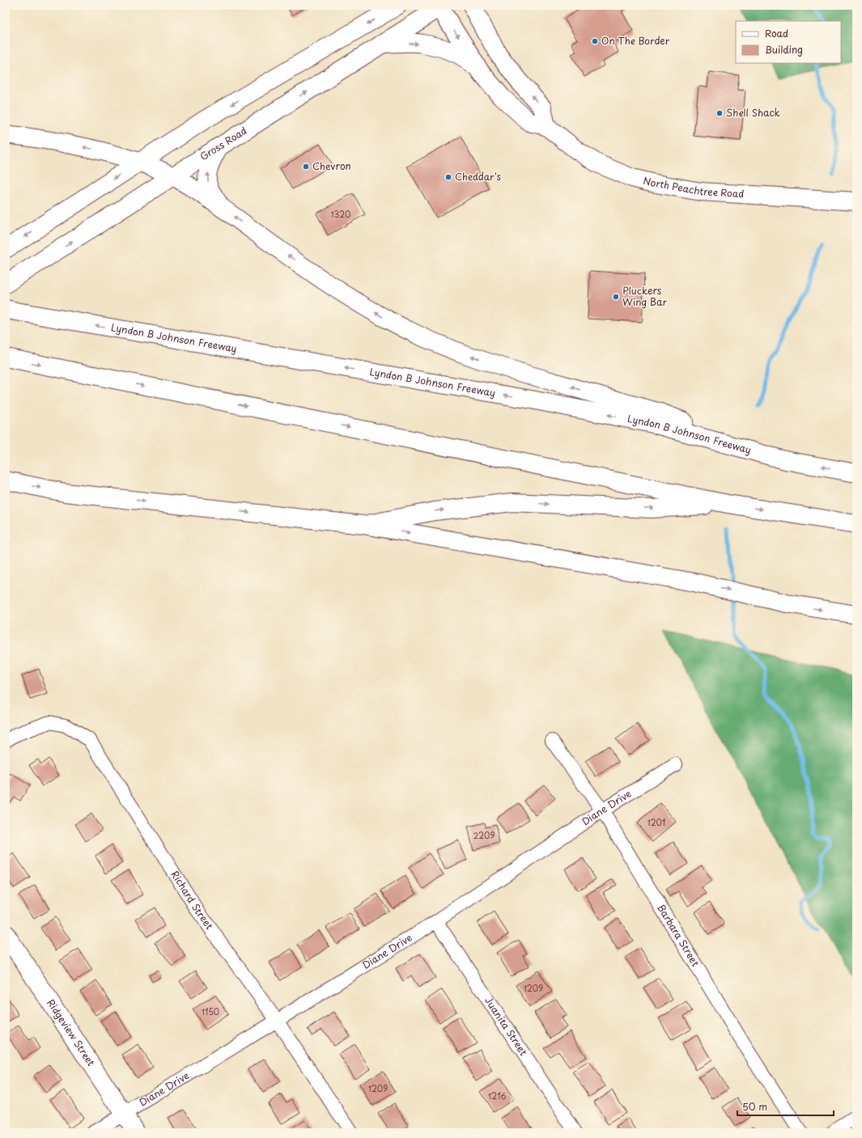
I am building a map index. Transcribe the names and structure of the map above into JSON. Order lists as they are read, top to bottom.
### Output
{
  "streets": {
    "main road": [
      "Gross Road",
      "North Peachtree Road",
      "Lyndon B Johnson Freeway",
      "Ridgeview Street"
    ],
    "street": [
      "Diane Drive",
      "Richard Street",
      "Barbara Street",
      "Juanita Street"
    ]
  },
  "crossings": [
    ["Gross Road", "North Peachtree Road"],
    ["Diane Drive", "Richard Street"],
    ["Diane Drive", "Barbara Street"],
    ["Diane Drive", "Juanita Street"],
    ["Diane Drive", "Ridgeview Street"]
  ],
  "places": [
    "On The Border",
    "Shell Shack",
    "Chevron",
    "Cheddar's",
    "Pluckers Wing Bar"
  ],
  "house_numbers": [
    "1320",
    "1201",
    "2209",
    "1209",
    "1150",
    "1209",
    "1216"
  ],
  "legend": ["Road", "Building"],
  "scale_bar": "50 m"
}
